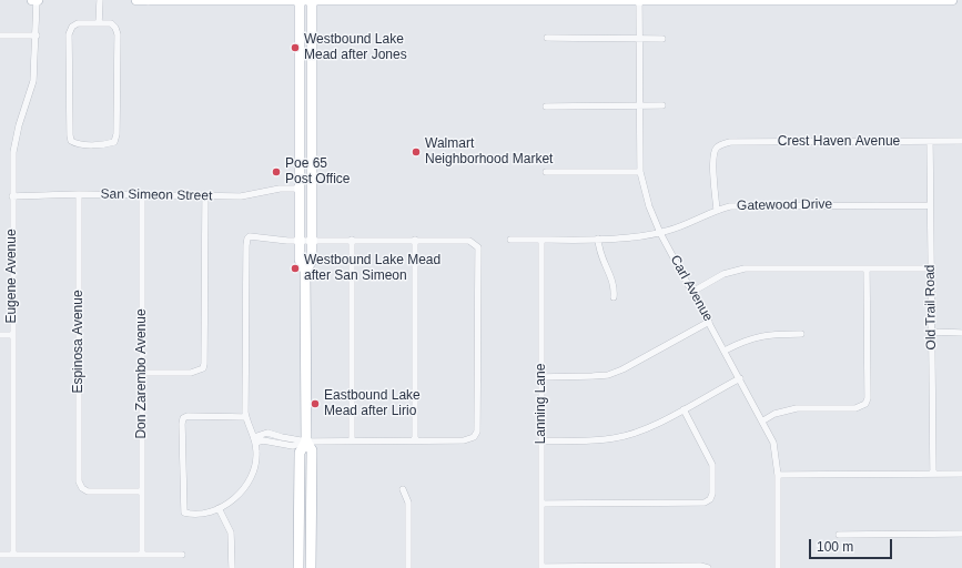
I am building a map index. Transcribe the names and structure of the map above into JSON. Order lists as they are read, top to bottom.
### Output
{
  "streets": {
    "street": [
      "Crest Haven Avenue",
      "San Simeon Street",
      "Gatewood Drive",
      "Eugene Avenue",
      "Carl Avenue",
      "Old Trail Road",
      "Espinosa Avenue",
      "Don Zarembo Avenue",
      "Lanning Lane"
    ]
  },
  "crossings": [
    ["Crest Haven Avenue", "Gatewood Drive"],
    ["Crest Haven Avenue", "Old Trail Road"],
    ["San Simeon Street", "Eugene Avenue"],
    ["San Simeon Street", "Espinosa Avenue"],
    ["San Simeon Street", "Don Zarembo Avenue"],
    ["Gatewood Drive", "Carl Avenue"],
    ["Gatewood Drive", "Old Trail Road"],
    ["Gatewood Drive", "Lanning Lane"],
    ["Espinosa Avenue", "Don Zarembo Avenue"]
  ],
  "places": [
    "Westbound Lake Mead after Jones",
    "Walmart Neighborhood Market",
    "Poe 65 Post Office",
    "Westbound Lake Mead after San Simeon",
    "Eastbound Lake Mead after Lirio"
  ],
  "scale_bar": "100 m"
}
